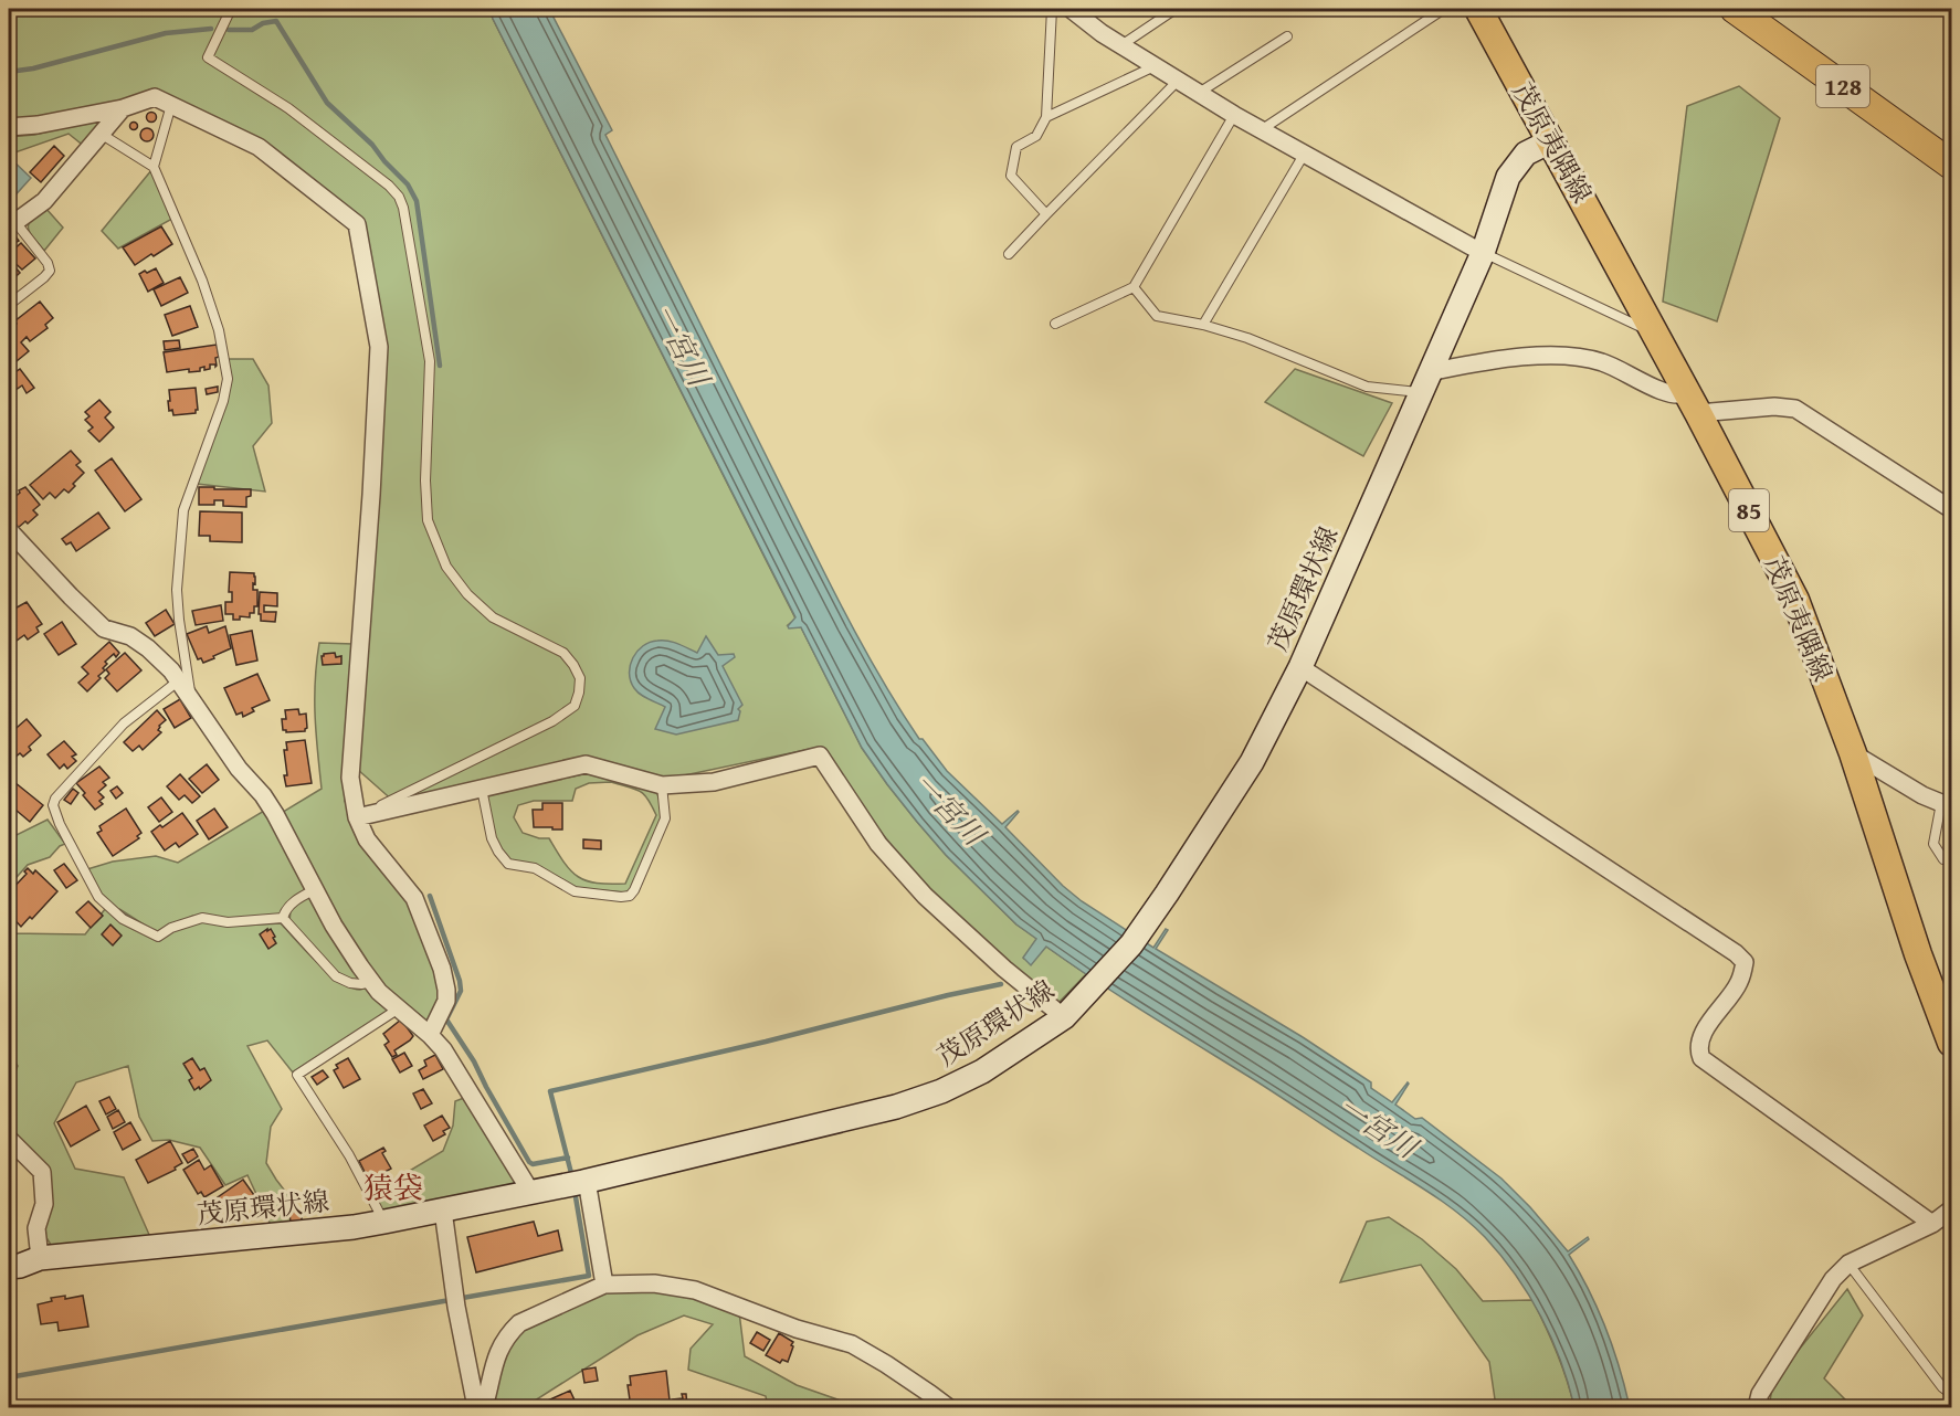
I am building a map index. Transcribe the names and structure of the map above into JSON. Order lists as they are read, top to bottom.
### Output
{
  "streets": {
    "highway": ["128"],
    "main road": ["茂原夷隅線", "85", "茂原環状線"]
  },
  "crossings": [
    ["茂原夷隅線", "茂原環状線"]
  ],
  "districts": ["猿袋"],
  "water": ["一宮川"]
}
